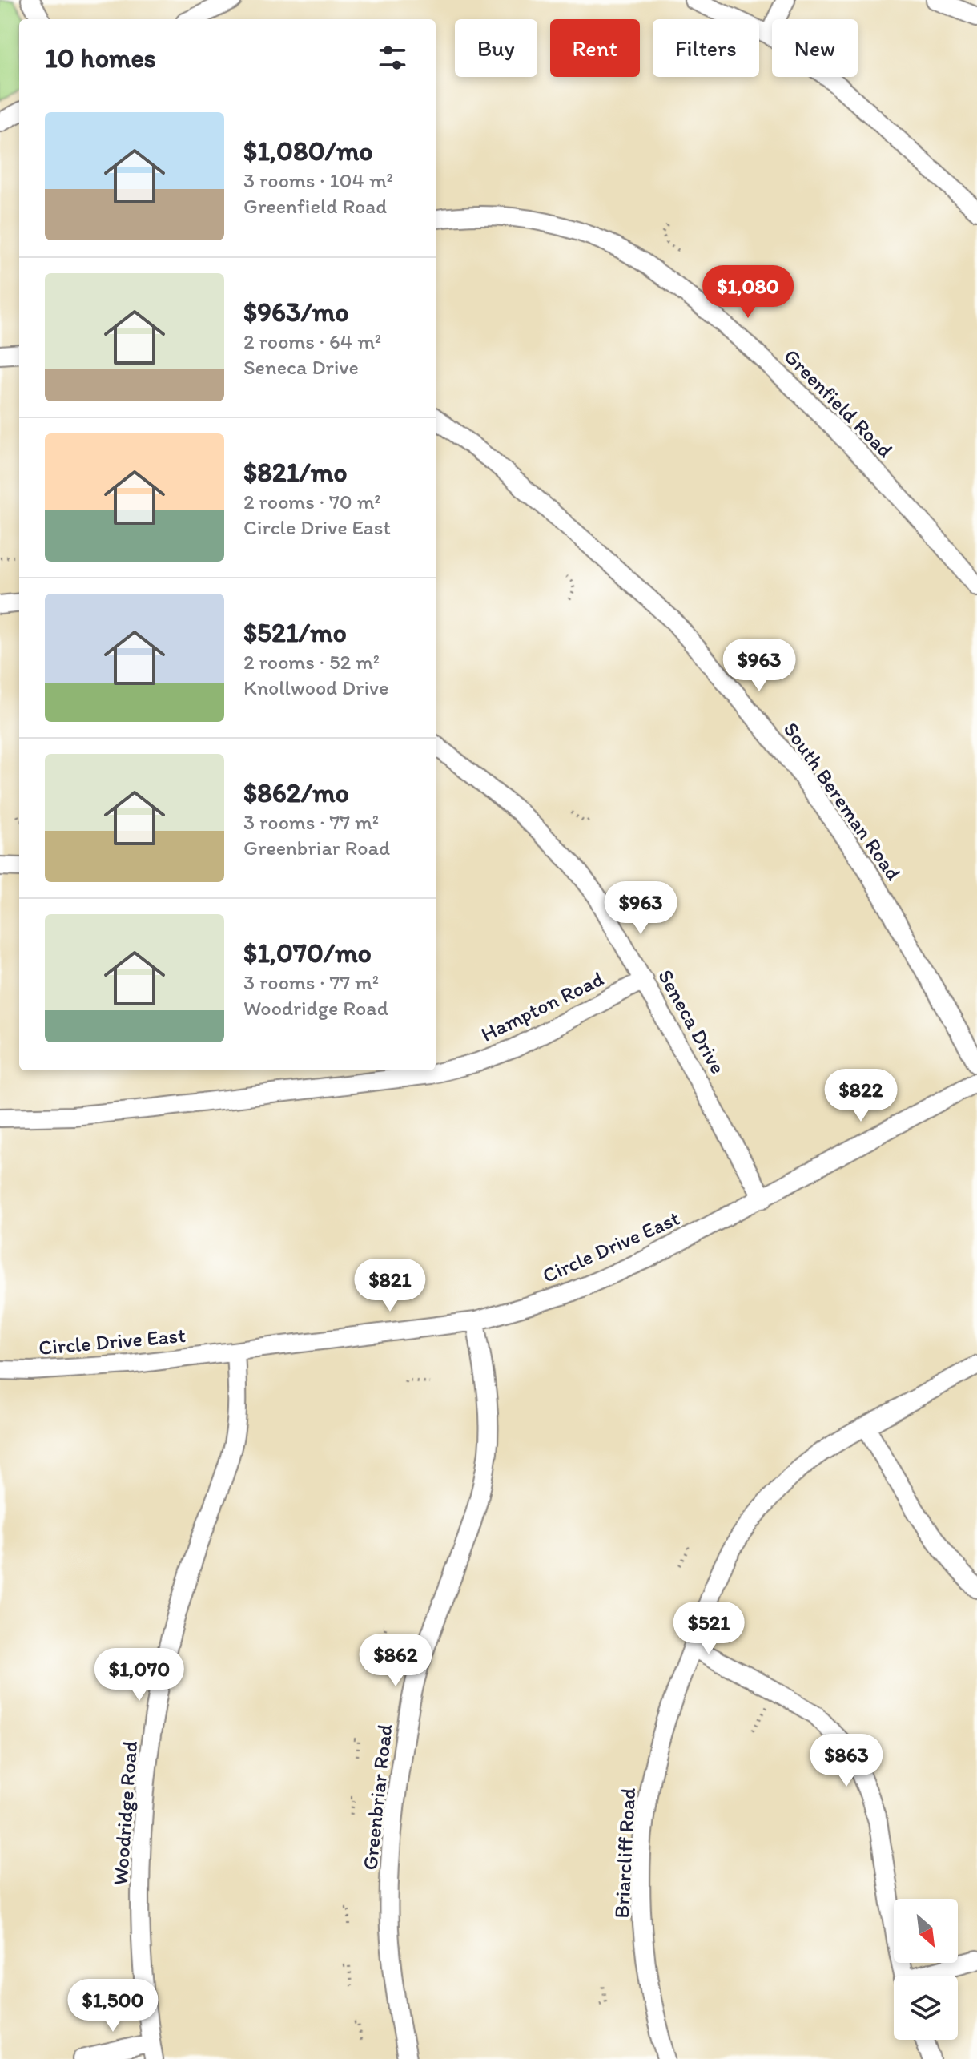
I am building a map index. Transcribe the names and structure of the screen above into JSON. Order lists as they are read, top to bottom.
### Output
{
  "streets": {
    "street": [
      "Greenfield Road",
      "South Bereman Road",
      "Hampton Road",
      "Seneca Drive",
      "Circle Drive East",
      "Greenbriar Road",
      "Woodridge Road",
      "Briarcliff Road"
    ]
  },
  "crossings": [
    ["Hampton Road", "Seneca Drive"],
    ["Seneca Drive", "Circle Drive East"],
    ["Circle Drive East", "Greenbriar Road"],
    ["Circle Drive East", "Woodridge Road"]
  ],
  "north": "bottom right",
  "page": {
    "chip": [
      "Buy",
      "Rent",
      "Filters",
      "New"
    ],
    "heading": "10 homes",
    "list": [
      {
        "name": "$1,080/mo",
        "note": "3 rooms · 104 m² · Greenfield Road"
      },
      {
        "name": "$963/mo",
        "note": "2 rooms · 64 m² · Seneca Drive"
      },
      {
        "name": "$821/mo",
        "note": "2 rooms · 70 m² · Circle Drive East"
      },
      {
        "name": "$521/mo",
        "note": "2 rooms · 52 m² · Knollwood Drive"
      },
      {
        "name": "$862/mo",
        "note": "3 rooms · 77 m² · Greenbriar Road"
      },
      {
        "name": "$1,070/mo",
        "note": "3 rooms · 77 m² · Woodridge Road"
      }
    ],
    "price": [
      "$1,080",
      "$963",
      "$963",
      "$822",
      "$821",
      "$521",
      "$862",
      "$1,070",
      "$863",
      "$1,500"
    ]
  }
}
